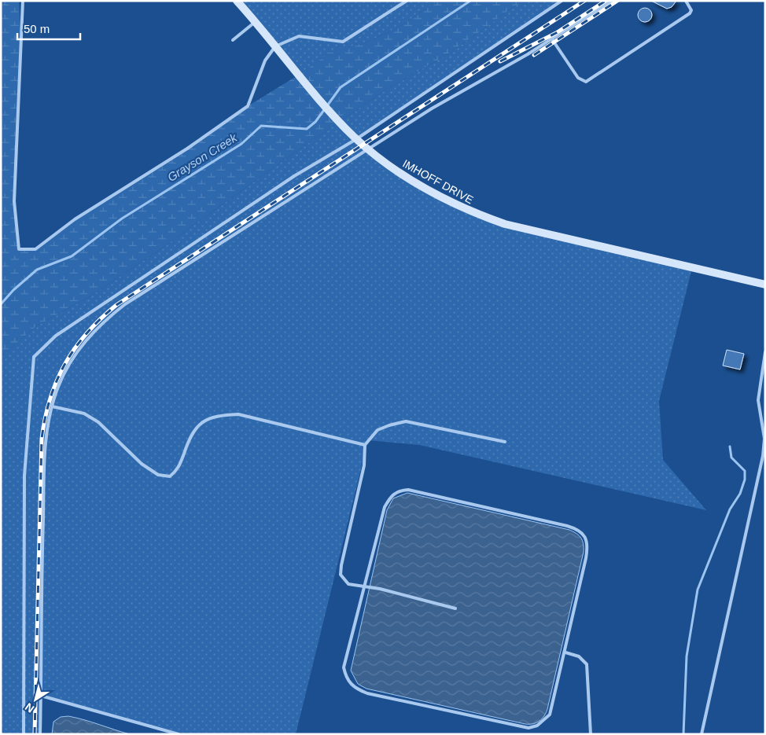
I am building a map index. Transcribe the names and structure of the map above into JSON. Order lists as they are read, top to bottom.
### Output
{
  "streets": {
    "street": ["IMHOFF DRIVE"]
  },
  "water": ["Grayson Creek"],
  "scale_bar": "50 m",
  "north": "bottom left"
}
